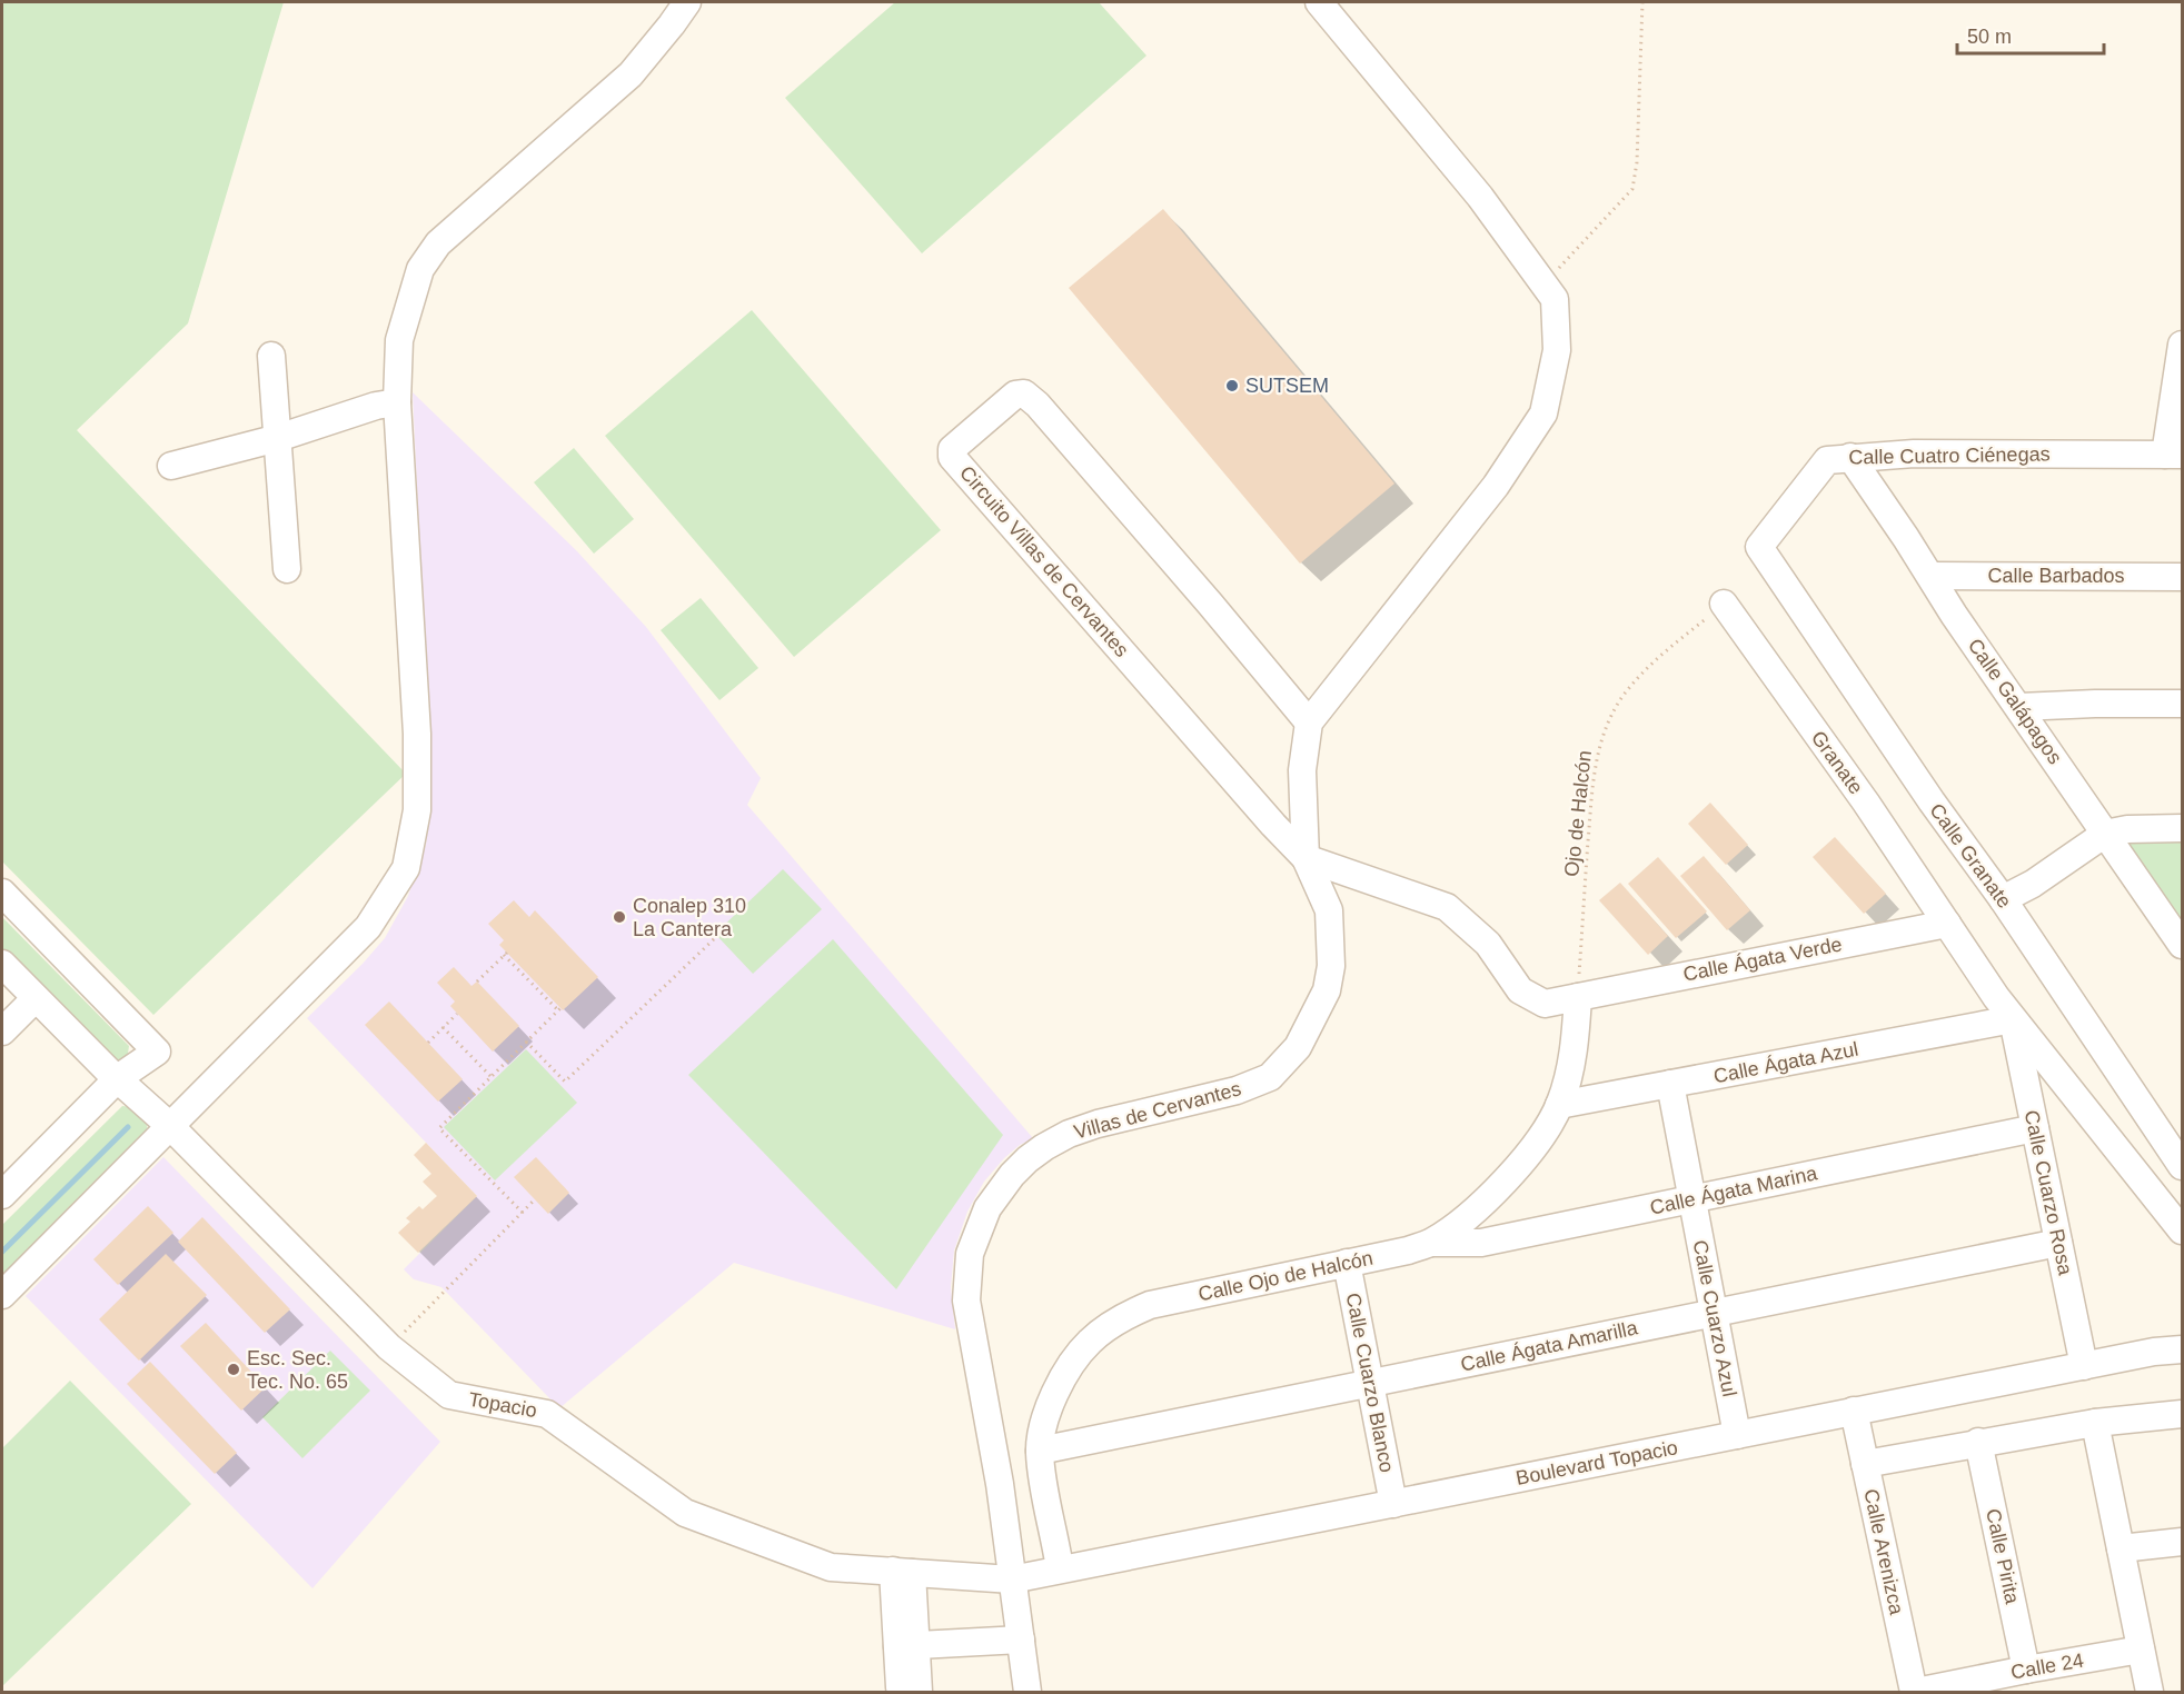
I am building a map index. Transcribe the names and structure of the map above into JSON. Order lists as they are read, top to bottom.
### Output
{
  "streets": {
    "street": [
      "Calle Cuatro Ciénegas",
      "Circuito Villas de Cervantes",
      "Calle Barbados",
      "Calle Galápagos",
      "Granate",
      "Calle Granate",
      "Calle Ágata Verde",
      "Calle Ágata Azul",
      "Villas de Cervantes",
      "Calle Ágata Marina",
      "Calle Cuarzo Rosa",
      "Calle Ojo de Halcón",
      "Calle Cuarzo Azul",
      "Calle Ágata Amarilla",
      "Calle Cuarzo Blanco",
      "Topacio",
      "Boulevard Topacio",
      "Calle Arenizca",
      "Calle Pirita",
      "Calle 24"
    ],
    "path": ["Ojo de Halcón"]
  },
  "crossings": [
    ["Calle Cuatro Ciénegas", "Calle Galápagos"],
    ["Calle Cuatro Ciénegas", "Calle Granate"],
    ["Circuito Villas de Cervantes", "Calle Ágata Verde"],
    ["Circuito Villas de Cervantes", "Villas de Cervantes"],
    ["Calle Barbados", "Calle Galápagos"],
    ["Granate", "Ojo de Halcón"],
    ["Granate", "Calle Ágata Verde"],
    ["Ojo de Halcón", "Calle Ágata Verde"],
    ["Ojo de Halcón", "Calle Ojo de Halcón"],
    ["Calle Ágata Verde", "Villas de Cervantes"],
    ["Calle Ágata Verde", "Calle Ojo de Halcón"],
    ["Calle Ágata Azul", "Calle Cuarzo Rosa"],
    ["Calle Ágata Azul", "Calle Ojo de Halcón"],
    ["Calle Ágata Azul", "Calle Cuarzo Azul"],
    ["Villas de Cervantes", "Topacio"],
    ["Villas de Cervantes", "Boulevard Topacio"],
    ["Calle Ágata Marina", "Calle Cuarzo Rosa"],
    ["Calle Ágata Marina", "Calle Ojo de Halcón"],
    ["Calle Ágata Marina", "Calle Cuarzo Azul"],
    ["Calle Cuarzo Rosa", "Calle Ágata Amarilla"],
    ["Calle Cuarzo Rosa", "Boulevard Topacio"],
    ["Calle Ojo de Halcón", "Calle Ágata Amarilla"],
    ["Calle Ojo de Halcón", "Calle Cuarzo Blanco"],
    ["Calle Ojo de Halcón", "Boulevard Topacio"],
    ["Calle Cuarzo Azul", "Calle Ágata Amarilla"],
    ["Calle Cuarzo Azul", "Boulevard Topacio"],
    ["Calle Ágata Amarilla", "Calle Cuarzo Blanco"],
    ["Calle Cuarzo Blanco", "Boulevard Topacio"],
    ["Topacio", "Boulevard Topacio"],
    ["Boulevard Topacio", "Calle Arenizca"],
    ["Calle Arenizca", "Calle 24"],
    ["Calle Pirita", "Calle 24"]
  ],
  "places": ["SUTSEM", "Conalep 310 La Cantera", "Esc. Sec. Tec. No. 65"],
  "scale_bar": "50 m"
}
